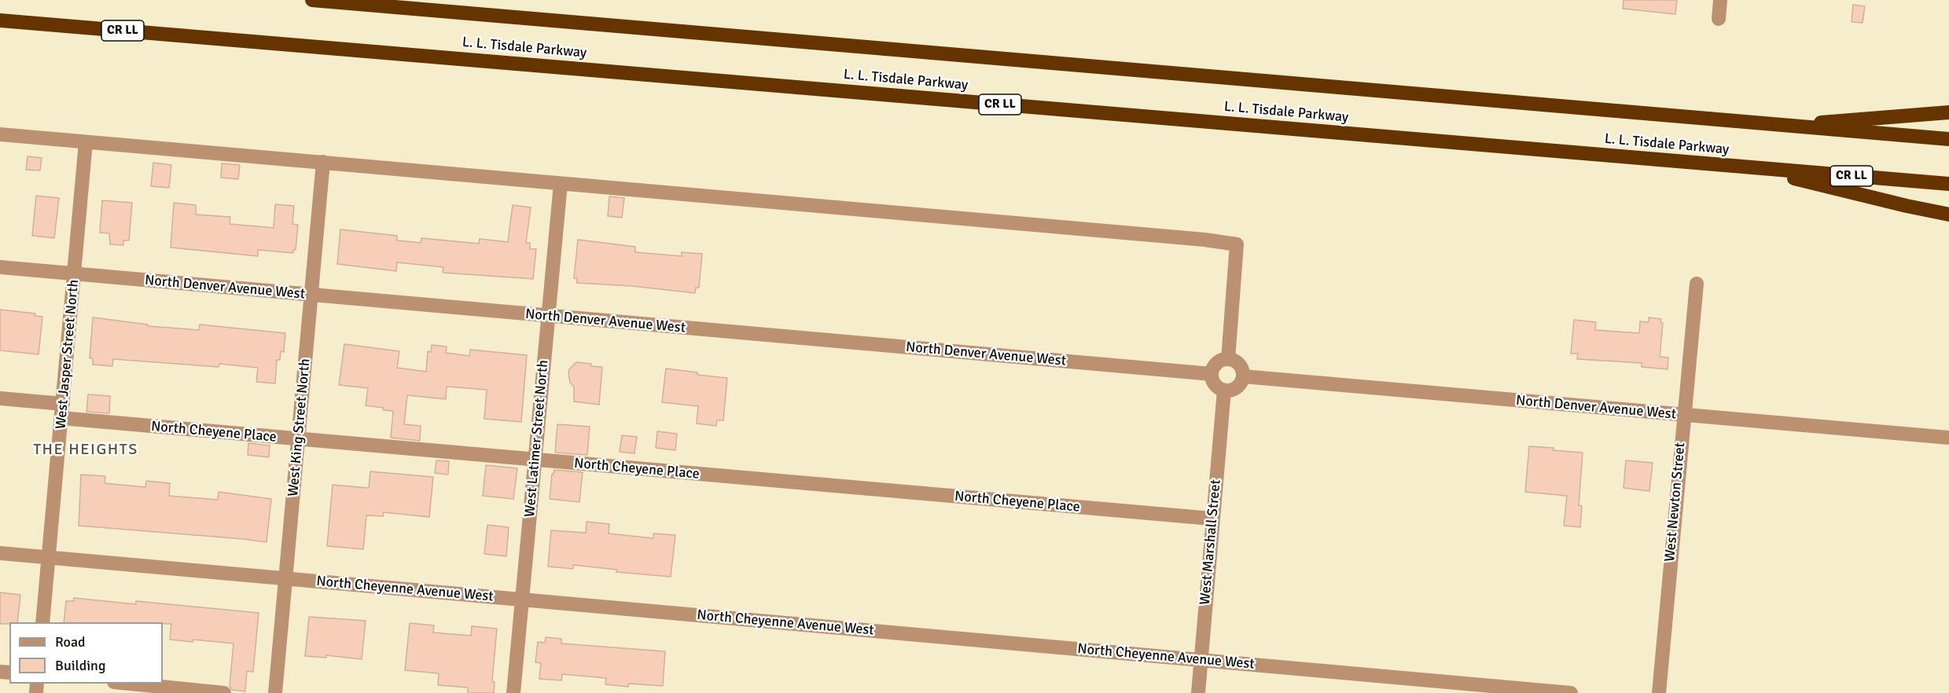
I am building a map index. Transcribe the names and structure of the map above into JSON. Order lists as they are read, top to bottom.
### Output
{
  "streets": {
    "highway": ["CR LL", "L. L. Tisdale Parkway"],
    "street": [
      "North Denver Avenue West",
      "West Jasper Street North",
      "West King Street North",
      "North Cheyene Place",
      "West Latimer Street North",
      "West Newton Street",
      "West Marshall Street",
      "North Cheyenne Avenue West"
    ]
  },
  "crossings": [
    ["North Denver Avenue West", "West Jasper Street North"],
    ["North Denver Avenue West", "West King Street North"],
    ["North Denver Avenue West", "West Latimer Street North"],
    ["North Denver Avenue West", "West Newton Street"],
    ["North Denver Avenue West", "West Marshall Street"],
    ["West Jasper Street North", "North Cheyene Place"],
    ["West Jasper Street North", "North Cheyenne Avenue West"],
    ["West King Street North", "North Cheyene Place"],
    ["West King Street North", "North Cheyenne Avenue West"],
    ["North Cheyene Place", "West Latimer Street North"],
    ["North Cheyene Place", "West Marshall Street"],
    ["West Latimer Street North", "North Cheyenne Avenue West"],
    ["West Marshall Street", "North Cheyenne Avenue West"]
  ],
  "districts": ["THE HEIGHTS"],
  "legend": ["Road", "Building"]
}
